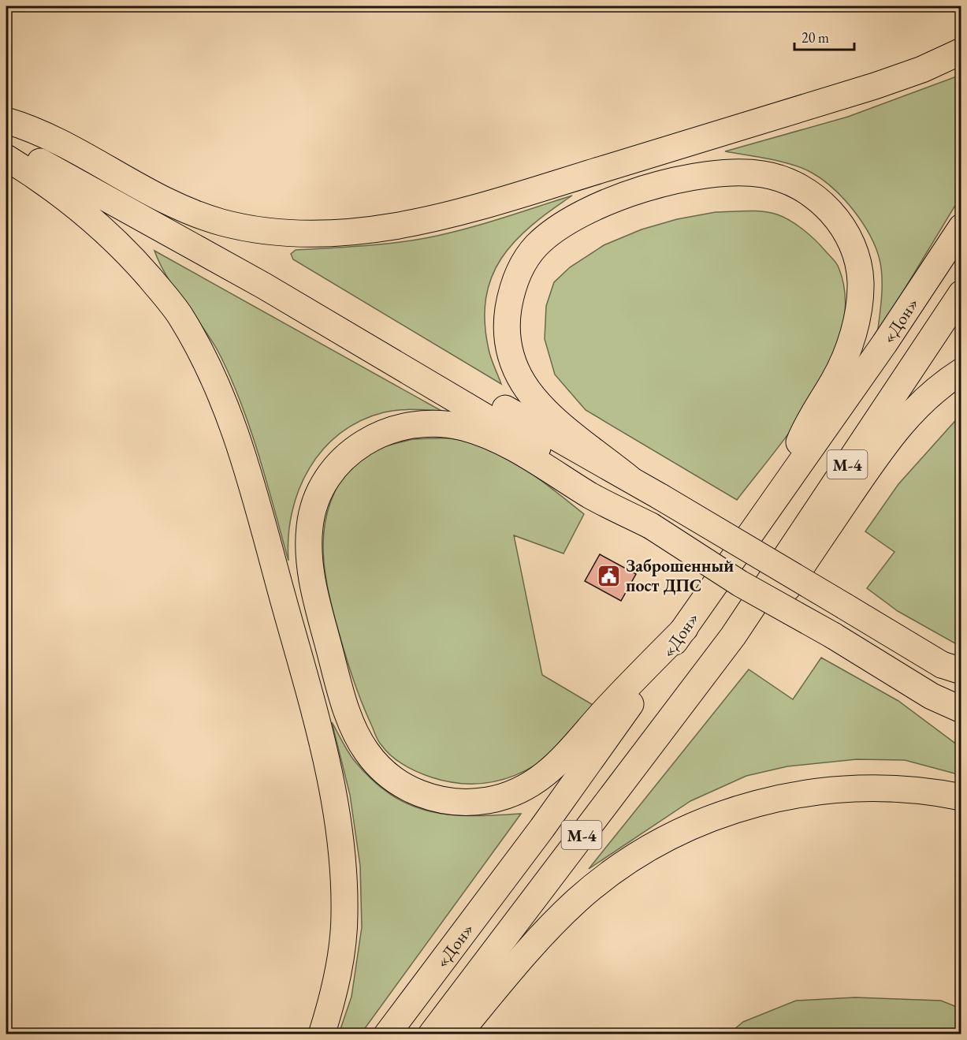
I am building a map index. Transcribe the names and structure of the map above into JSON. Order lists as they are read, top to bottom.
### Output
{
  "streets": {
    "main road": ["«Дон»", "М-4"]
  },
  "places": {
    "public building": ["Заброшенный пост ДПС"]
  },
  "scale_bar": "20 m"
}
